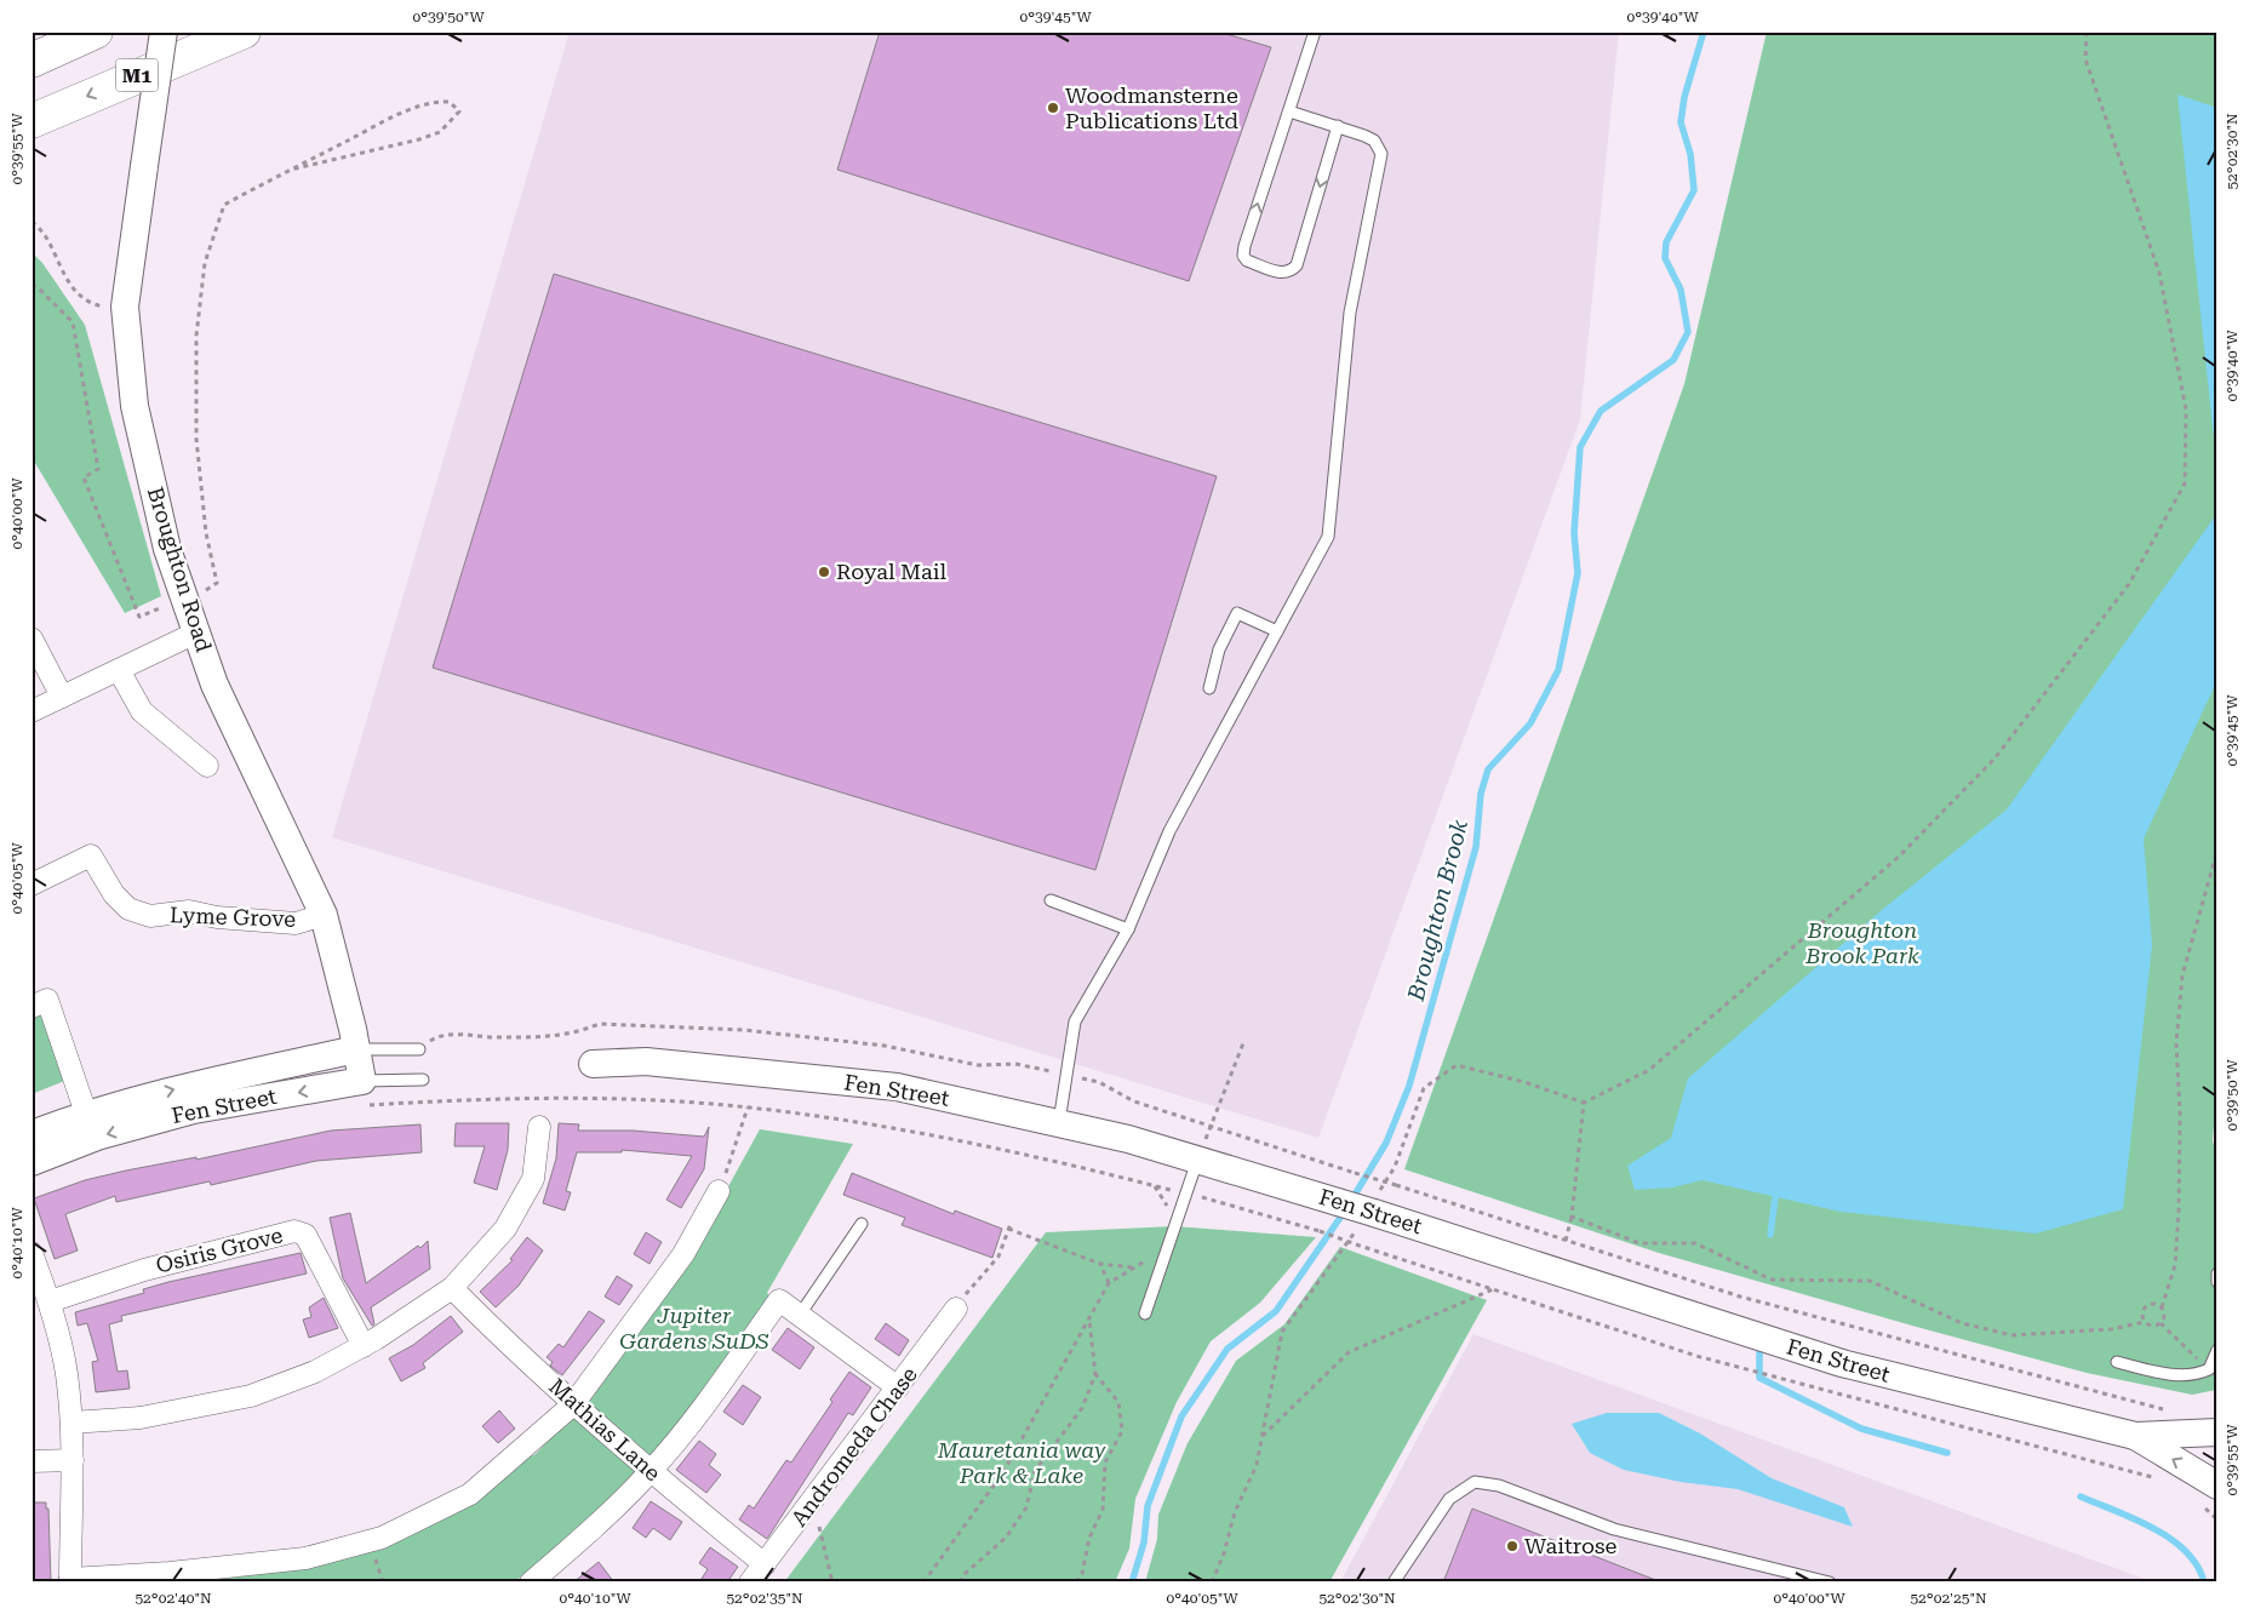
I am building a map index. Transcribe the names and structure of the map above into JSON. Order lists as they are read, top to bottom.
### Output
{
  "streets": {
    "highway": ["M1"],
    "street": [
      "Broughton Road",
      "Lyme Grove",
      "Fen Street",
      "Osiris Grove",
      "Mathias Lane",
      "Andromeda Chase"
    ]
  },
  "crossings": [
    ["Broughton Road", "Lyme Grove"],
    ["Broughton Road", "Fen Street"],
    ["Mathias Lane", "Andromeda Chase"]
  ],
  "water": ["Broughton Brook"],
  "parks": ["Broughton Brook Park", "Jupiter Gardens SuDS", "Mauretania way Park & Lake"],
  "places": ["Woodmansterne Publications Ltd", "Royal Mail", "Waitrose"],
  "coordinates": [
    "0°39'50\"W",
    "0°39'45\"W",
    "0°39'40\"W",
    "0°39'55\"W",
    "52°02'30\"N",
    "0°40'00\"W",
    "0°40'05\"W",
    "0°40'10\"W",
    "52°02'40\"N",
    "52°02'35\"N",
    "52°02'25\"N"
  ]
}
